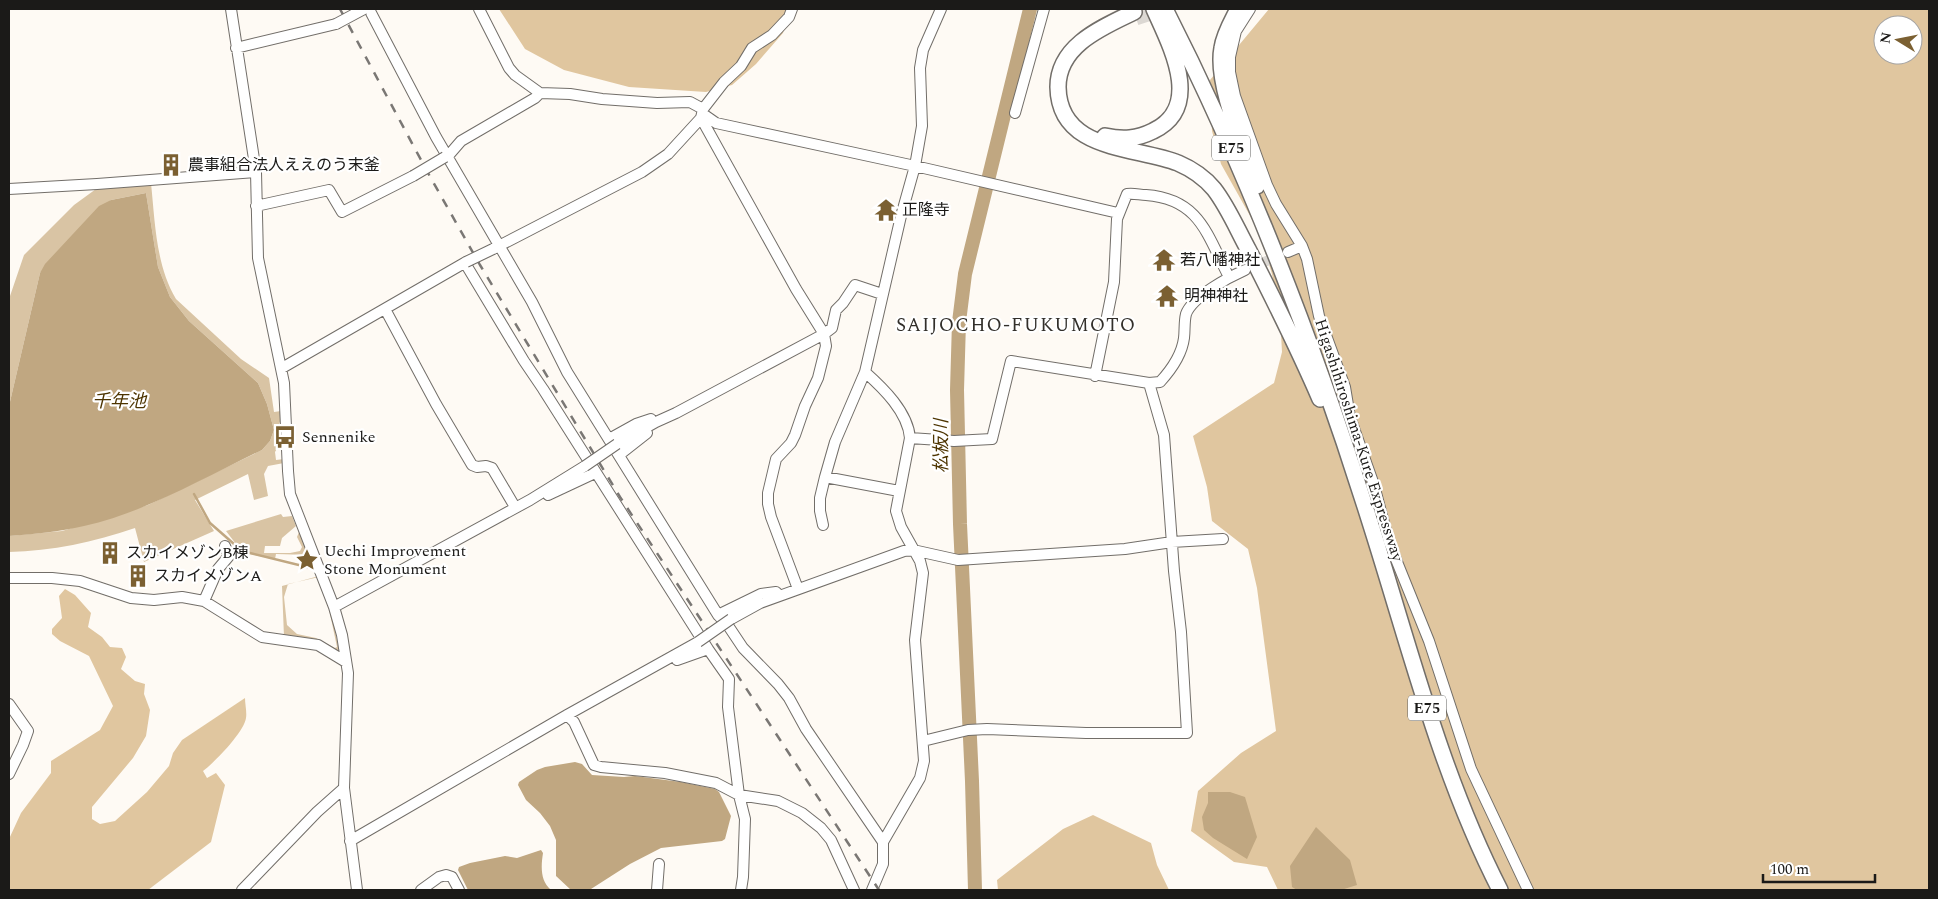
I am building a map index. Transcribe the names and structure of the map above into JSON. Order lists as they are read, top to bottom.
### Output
{
  "streets": {
    "highway": ["E75", "Higashihiroshima-Kure Expressway"]
  },
  "districts": ["SAIJOCHO-FUKUMOTO"],
  "water": ["千年池", "松板川"],
  "places": {
    "building": ["農事組合法人ええのう末釜", "スカイメゾンB棟", "スカイメゾンA"],
    "temple": ["正隆寺", "若八幡神社", "明神神社"],
    "bus stop": ["Sennenike"],
    "place": ["Uechi Improvement Stone Monument"]
  },
  "scale_bar": "100 m",
  "north": "left"
}
